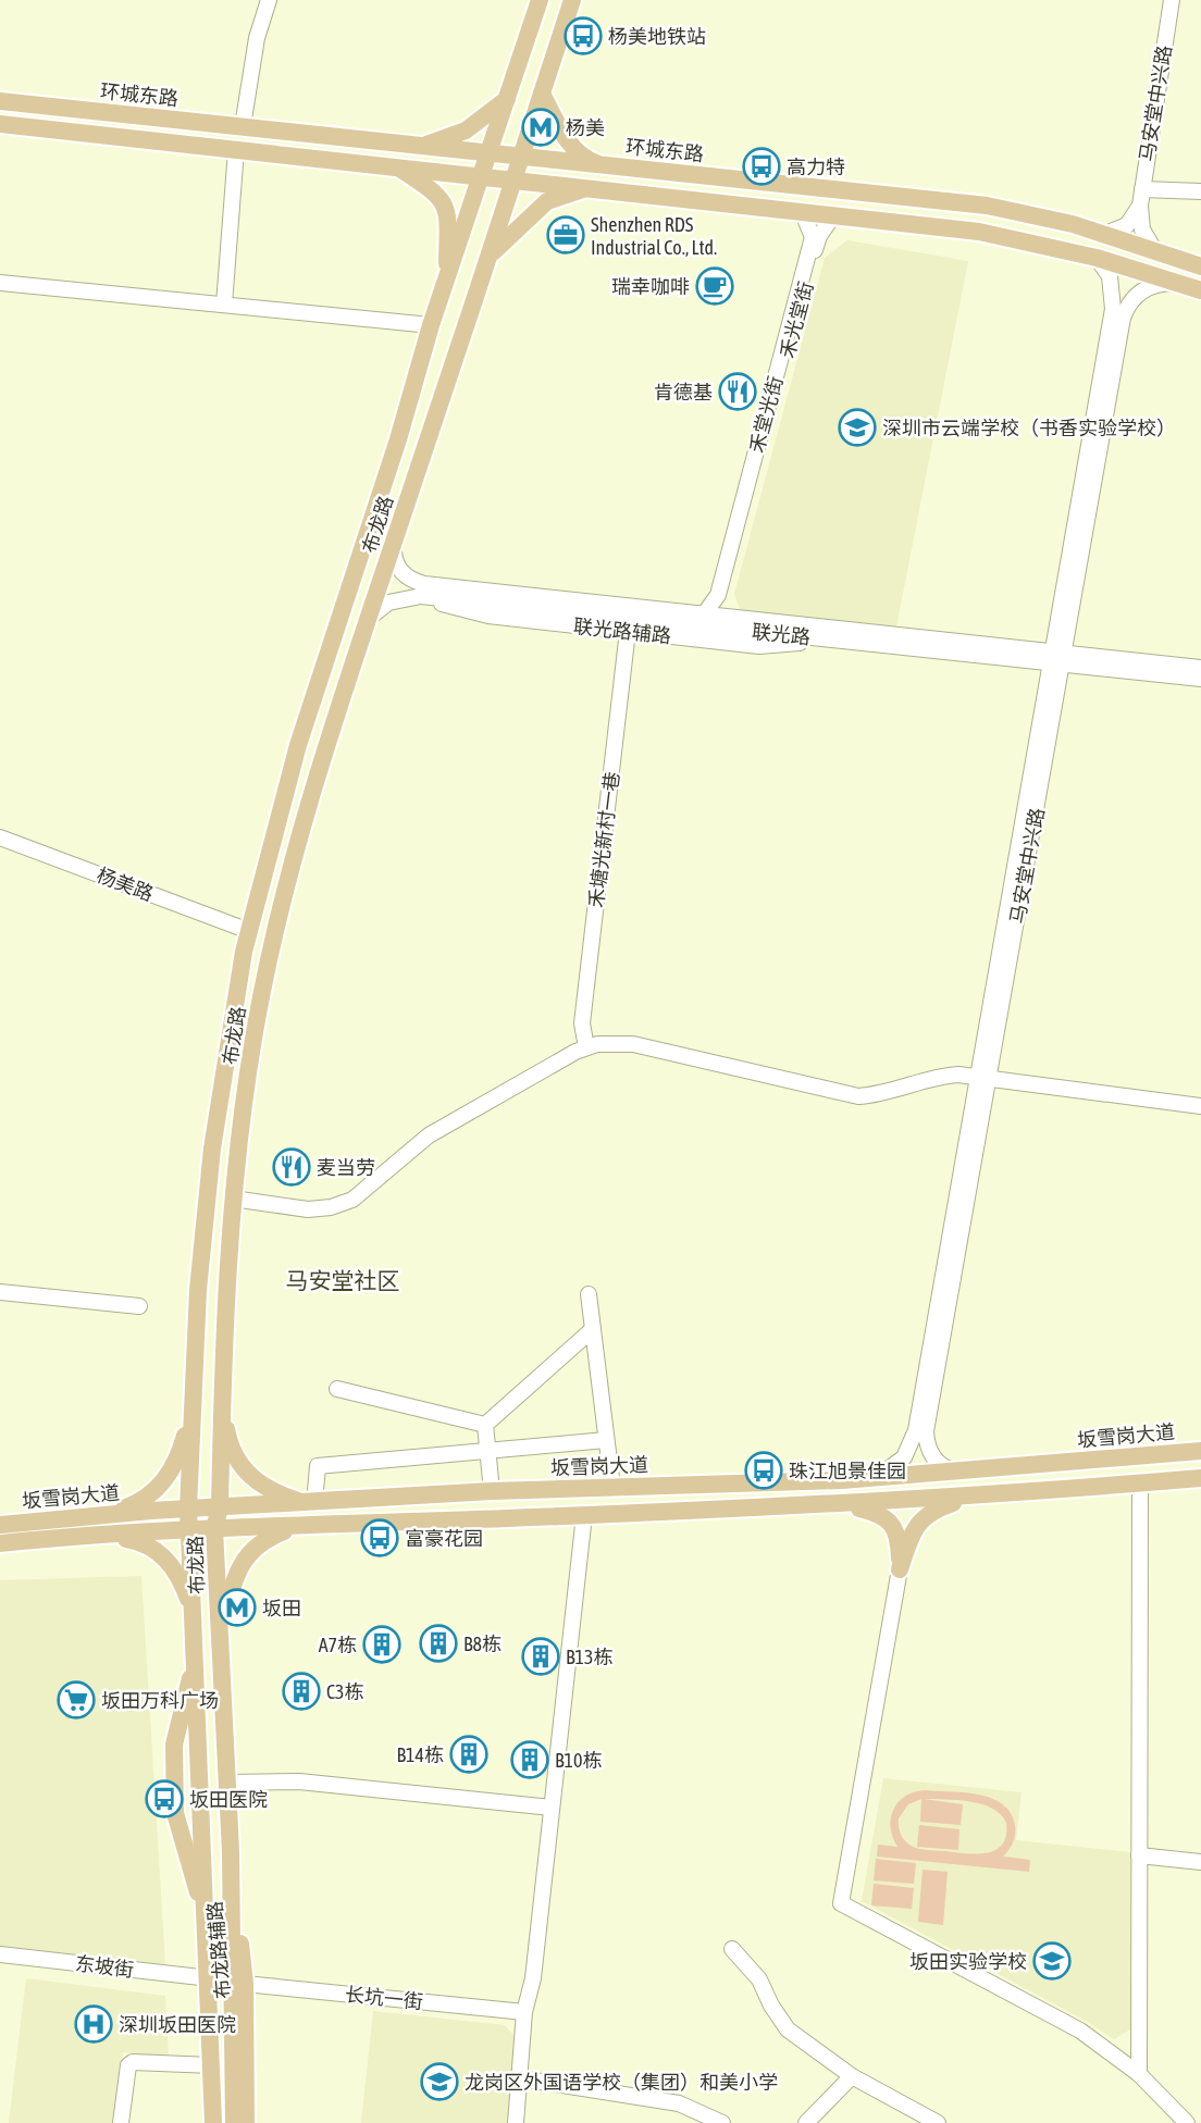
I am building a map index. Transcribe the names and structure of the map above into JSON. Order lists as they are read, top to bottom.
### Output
{
  "streets": {
    "main road": [
      "环城东路",
      "布龙路",
      "坂雪岗大道",
      "布龙路辅路"
    ],
    "street": [
      "马安堂中兴路",
      "禾光堂街",
      "禾堂光街",
      "联光路辅路",
      "联光路",
      "禾塘光新村一巷",
      "杨美路",
      "东坡街",
      "长坑一街"
    ]
  },
  "crossings": [
    ["环城东路", "马安堂中兴路"],
    ["环城东路", "布龙路"],
    ["马安堂中兴路", "联光路"],
    ["马安堂中兴路", "坂雪岗大道"],
    ["禾光堂街", "联光路"],
    ["禾堂光街", "联光路"],
    ["布龙路", "联光路"],
    ["布龙路", "杨美路"],
    ["布龙路", "坂雪岗大道"],
    ["布龙路", "布龙路辅路"],
    ["布龙路", "东坡街"],
    ["联光路辅路", "联光路"],
    ["联光路辅路", "禾塘光新村一巷"],
    ["布龙路辅路", "长坑一街"]
  ],
  "districts": ["马安堂社区"],
  "places": {
    "bus stop": [
      "杨美地铁站",
      "高力特",
      "珠江旭景佳园",
      "富豪花园",
      "坂田医院"
    ],
    "metro station": ["杨美", "坂田"],
    "office": ["Shenzhen RDS Industrial Co., Ltd."],
    "cafe": ["瑞幸咖啡"],
    "restaurant": ["肯德基", "麦当劳"],
    "school or university": ["深圳市云端学校（书香实验学校）", "坂田实验学校", "龙岗区外国语学校（集团）和美小学"],
    "building": [
      "B8栋",
      "A7栋",
      "B13栋",
      "C3栋",
      "B14栋",
      "B10栋"
    ],
    "supermarket": ["坂田万科广场"],
    "hospital": ["深圳坂田医院"]
  }
}
